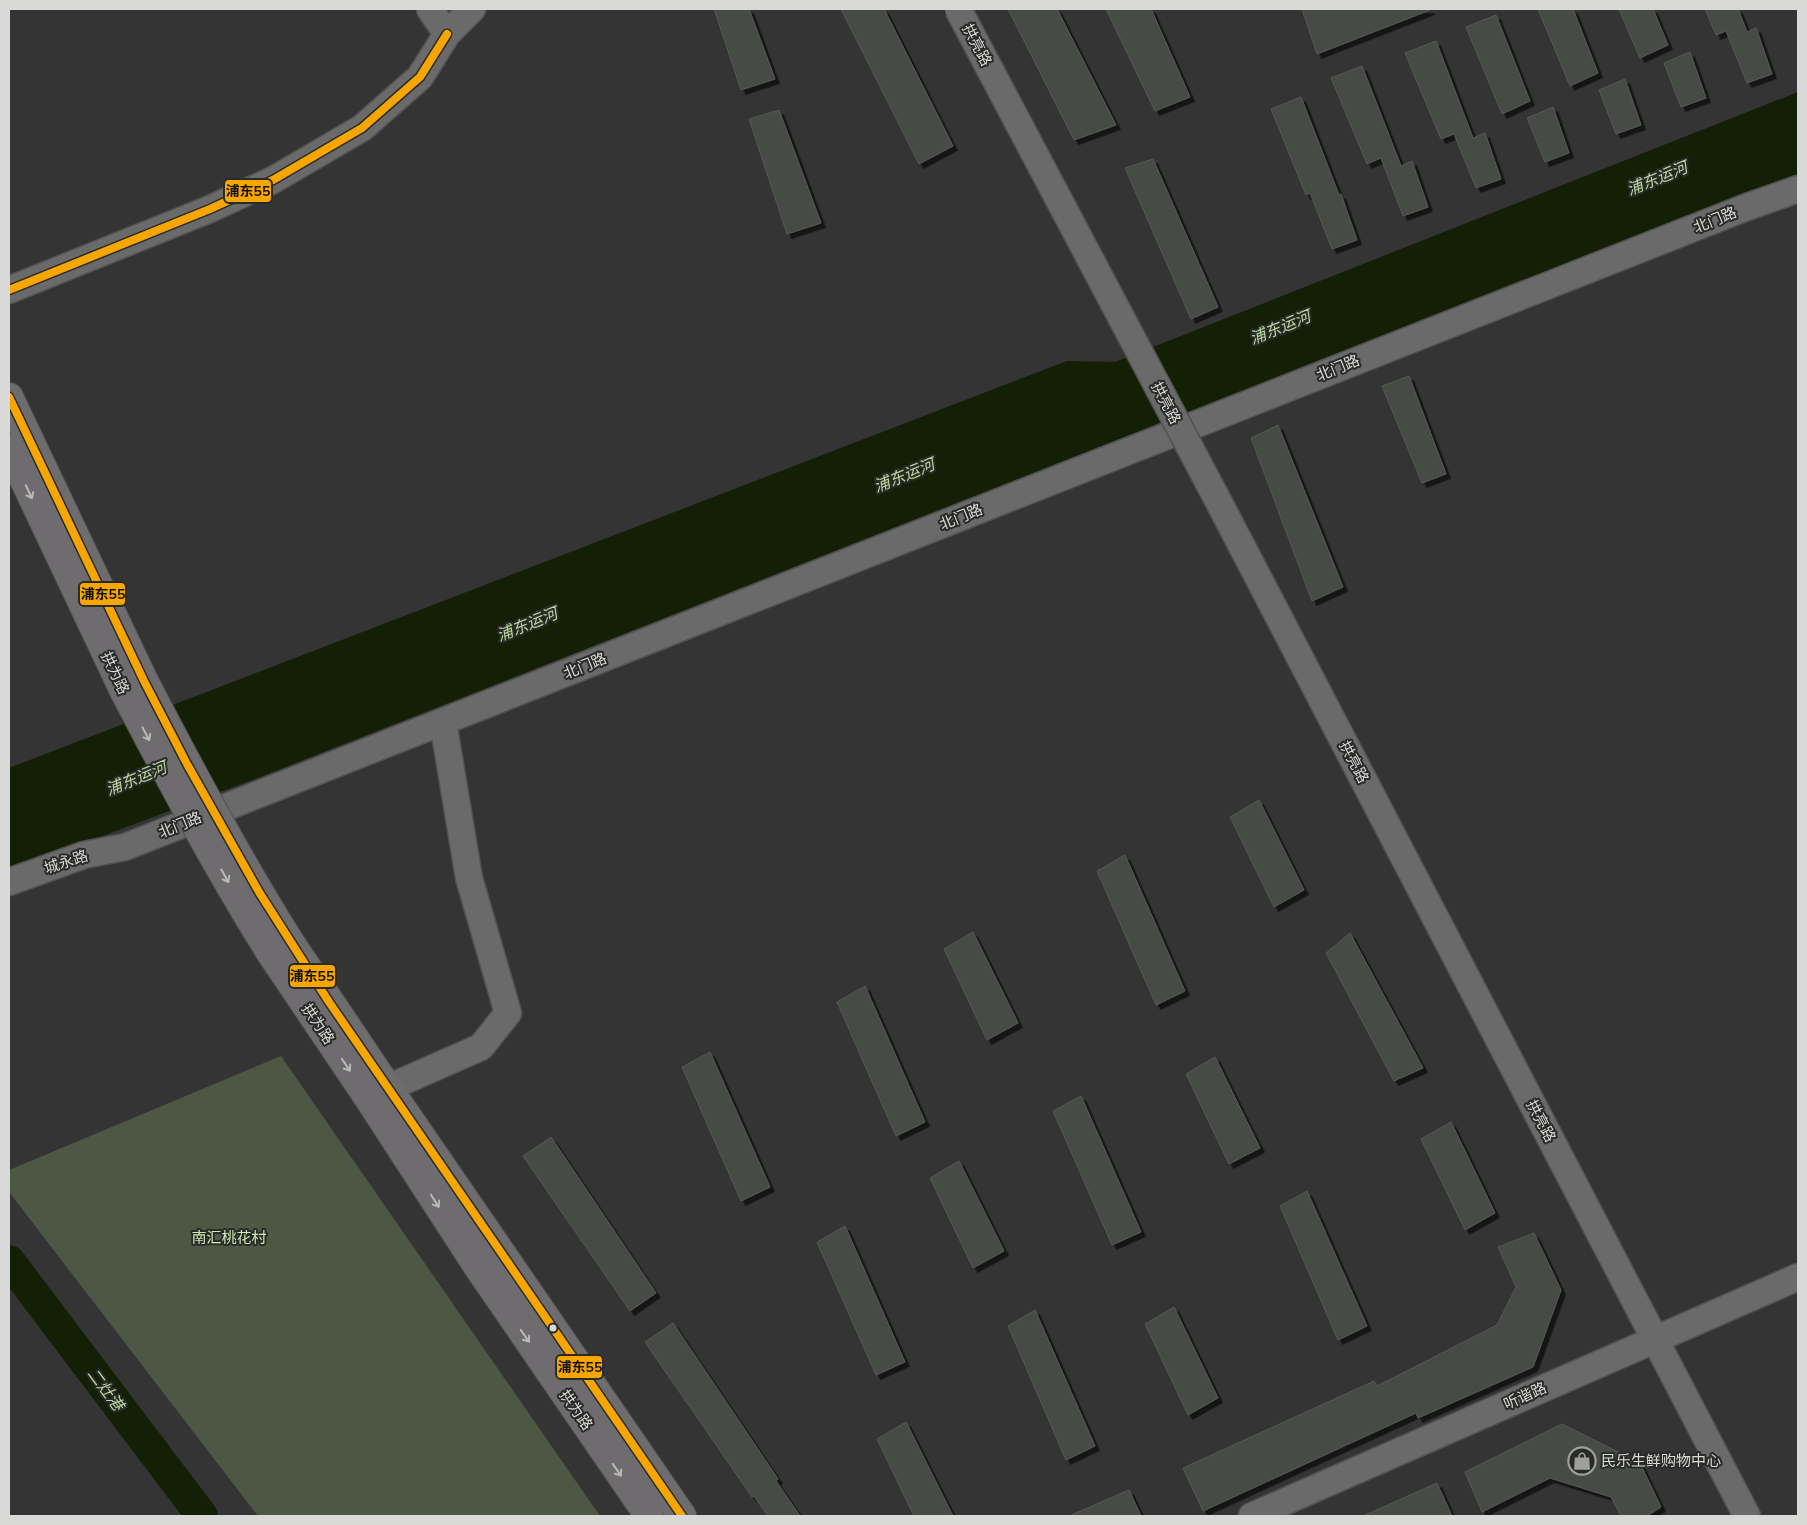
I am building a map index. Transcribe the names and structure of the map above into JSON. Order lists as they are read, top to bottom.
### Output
{
  "streets": {
    "main road": ["拱为路"],
    "street": [
      "拱亮路",
      "北门路",
      "城永路",
      "听谐路"
    ]
  },
  "crossings": [
    ["拱亮路", "听谐路"],
    ["北门路", "城永路"]
  ],
  "water": ["浦东运河", "二灶港"],
  "parks": ["南汇桃花村"],
  "places": {
    "shop": ["民乐生鲜购物中心"]
  },
  "lines": ["transit line 浦东55"]
}
